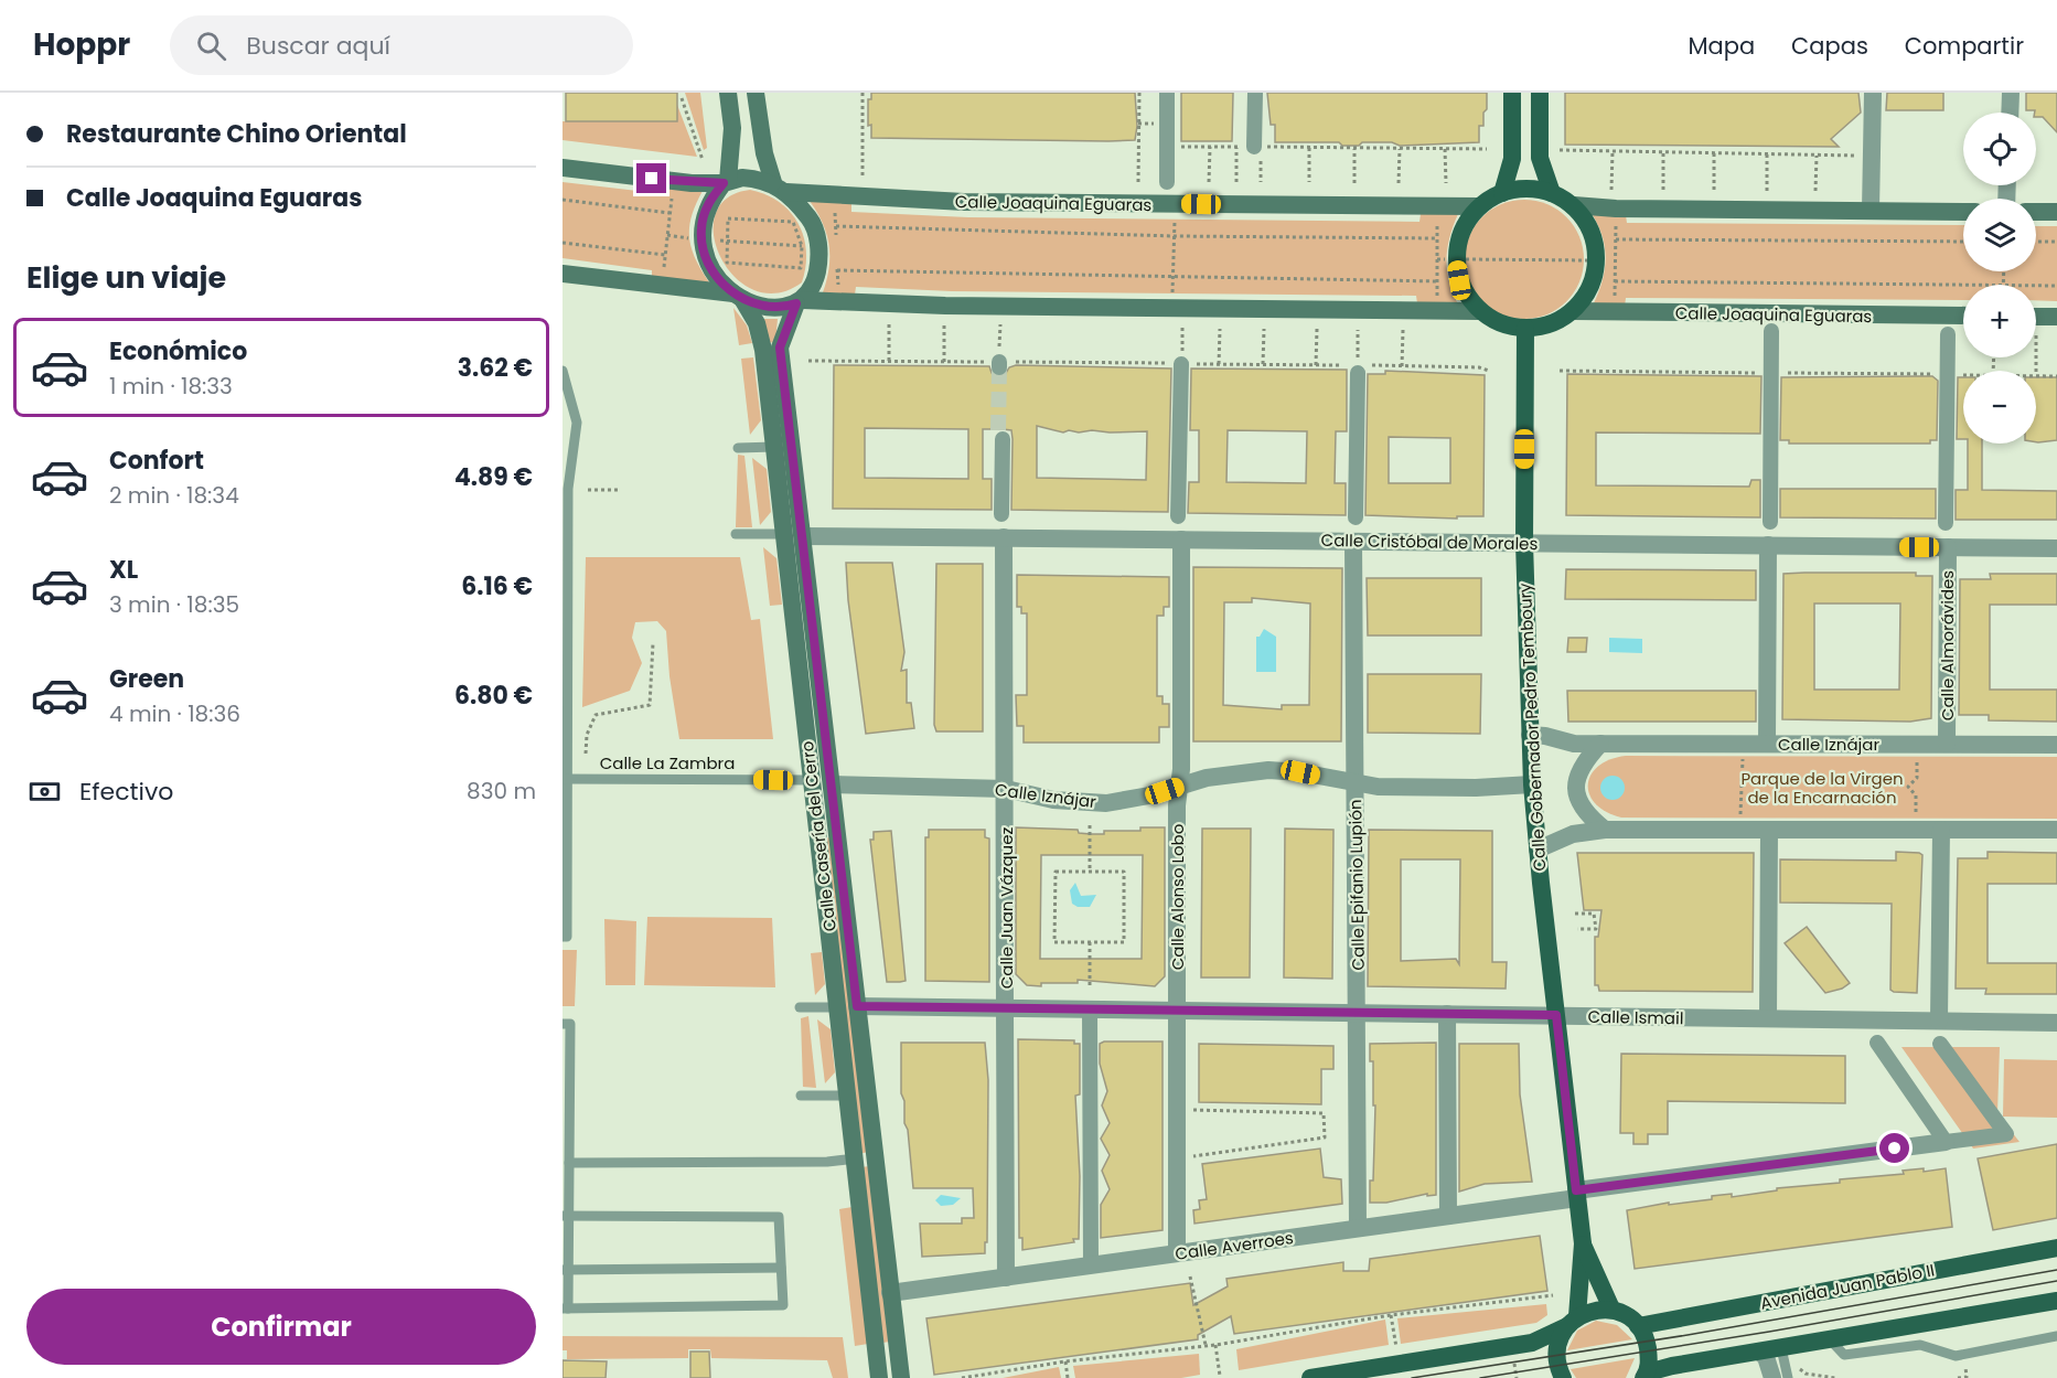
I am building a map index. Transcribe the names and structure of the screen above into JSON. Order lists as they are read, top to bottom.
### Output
{
  "streets": {
    "main road": [
      "Calle Joaquina Eguaras",
      "Calle Gobernador Pedro Temboury",
      "Calle Casería del Cerro",
      "Avenida Juan Pablo II"
    ],
    "street": [
      "Calle Cristóbal de Morales",
      "Calle Almorávides",
      "Calle Iznájar",
      "Calle Epifanio Lupión",
      "Calle Alonso Lobo",
      "Calle Juan Vázquez",
      "Calle Ismail",
      "Calle Averroes"
    ],
    "lane": ["Calle La Zambra"]
  },
  "crossings": [
    ["Calle Joaquina Eguaras", "Calle Gobernador Pedro Temboury"],
    ["Calle Joaquina Eguaras", "Calle Casería del Cerro"],
    ["Calle Cristóbal de Morales", "Calle Almorávides"],
    ["Calle Cristóbal de Morales", "Calle Gobernador Pedro Temboury"],
    ["Calle Cristóbal de Morales", "Calle Casería del Cerro"],
    ["Calle Cristóbal de Morales", "Calle Epifanio Lupión"],
    ["Calle Cristóbal de Morales", "Calle Alonso Lobo"],
    ["Calle Cristóbal de Morales", "Calle Juan Vázquez"],
    ["Calle Almorávides", "Calle Iznájar"],
    ["Calle Gobernador Pedro Temboury", "Calle Iznájar"],
    ["Calle Gobernador Pedro Temboury", "Calle Ismail"],
    ["Calle Gobernador Pedro Temboury", "Calle Averroes"],
    ["Calle Iznájar", "Calle Casería del Cerro"],
    ["Calle Iznájar", "Calle Epifanio Lupión"],
    ["Calle Iznájar", "Calle Alonso Lobo"],
    ["Calle Iznájar", "Calle Juan Vázquez"],
    ["Calle La Zambra", "Calle Casería del Cerro"],
    ["Calle Casería del Cerro", "Calle Ismail"],
    ["Calle Casería del Cerro", "Calle Averroes"],
    ["Calle Epifanio Lupión", "Calle Ismail"],
    ["Calle Epifanio Lupión", "Calle Averroes"],
    ["Calle Alonso Lobo", "Calle Ismail"],
    ["Calle Alonso Lobo", "Calle Averroes"],
    ["Calle Juan Vázquez", "Calle Ismail"],
    ["Calle Juan Vázquez", "Calle Averroes"]
  ],
  "parks": ["Parque de la Virgen de la Encarnación"],
  "page": {
    "header": "Hoppr",
    "search": "Buscar aquí",
    "nav": ["Mapa", "Capas", "Compartir"],
    "banner": ["Restaurante Chino Oriental", "Calle Joaquina Eguaras"],
    "map_buttons": ["+", "−"],
    "heading": "Elige un viaje",
    "list": [
      {
        "name": "Económico",
        "note": "1 min · 18:33",
        "value": "3.62 €"
      },
      {
        "name": "Confort",
        "note": "2 min · 18:34",
        "value": "4.89 €"
      },
      {
        "name": "XL",
        "note": "3 min · 18:35",
        "value": "6.16 €"
      },
      {
        "name": "Green",
        "note": "4 min · 18:36",
        "value": "6.80 €"
      }
    ],
    "pay": ["Efectivo", "830 m"],
    "buttons": "Confirmar"
  }
}
